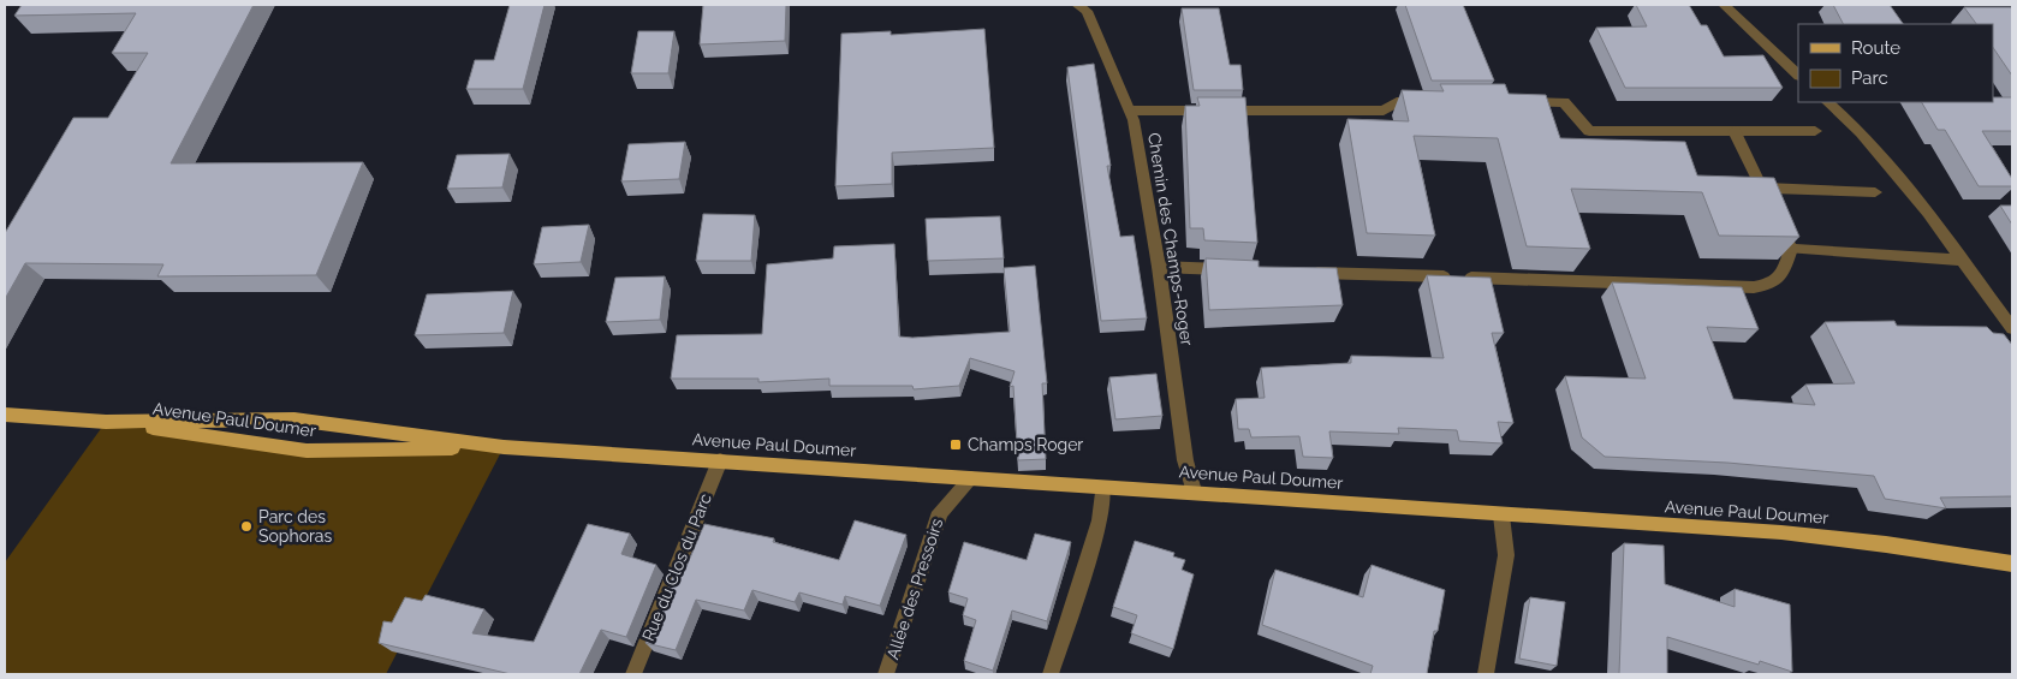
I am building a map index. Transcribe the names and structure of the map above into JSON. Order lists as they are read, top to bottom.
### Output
{
  "streets": {
    "main road": ["Avenue Paul Doumer"],
    "street": ["Chemin des Champs-Roger", "Rue du Clos du Parc", "Allée des Pressoirs"]
  },
  "crossings": [
    ["Chemin des Champs-Roger", "Avenue Paul Doumer"],
    ["Avenue Paul Doumer", "Rue du Clos du Parc"],
    ["Avenue Paul Doumer", "Allée des Pressoirs"]
  ],
  "places": {
    "transit": ["Champs Roger"],
    "other": ["Parc des Sophoras"]
  },
  "legend": ["Route", "Parc"]
}
